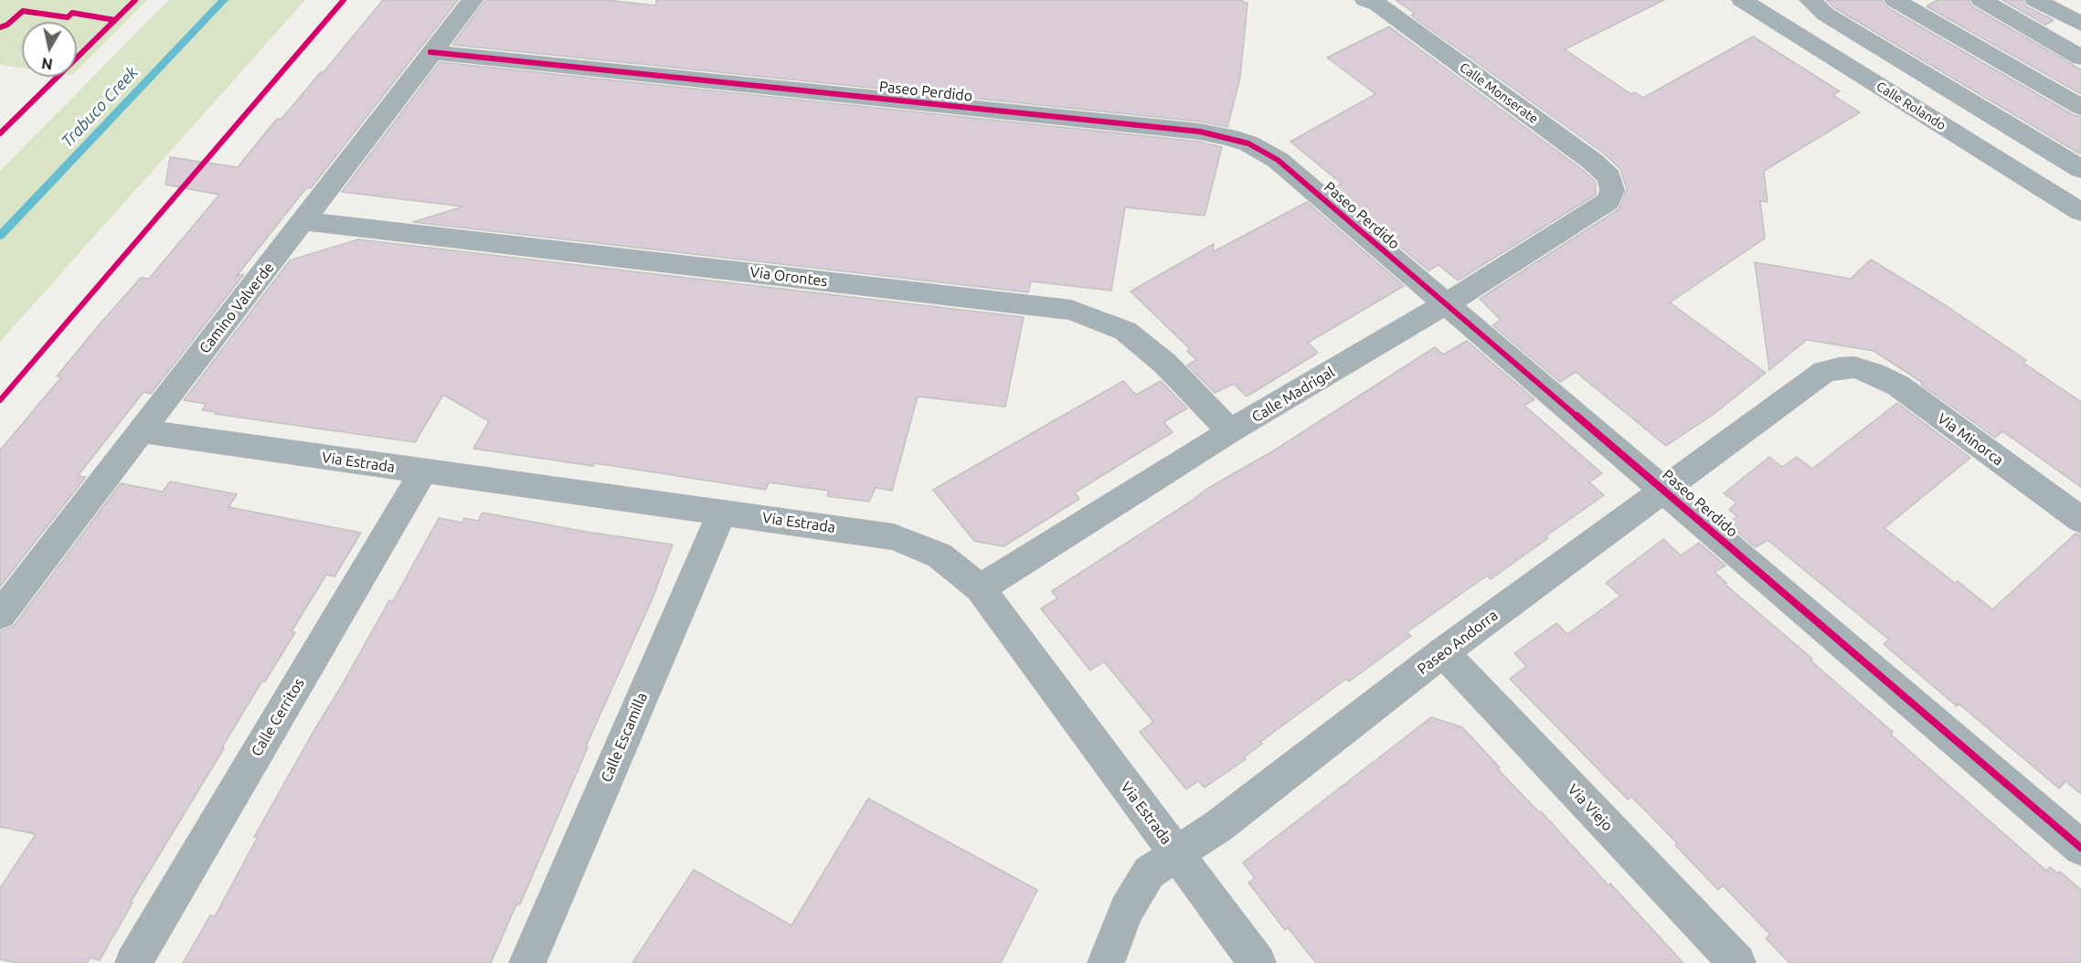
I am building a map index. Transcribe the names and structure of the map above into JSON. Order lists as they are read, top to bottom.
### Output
{
  "streets": {
    "street": [
      "Paseo Perdido",
      "Calle Monserate",
      "Calle Rolando",
      "Via Orontes",
      "Camino Valverde",
      "Calle Madrigal",
      "Via Minorca",
      "Via Estrada",
      "Paseo Andorra",
      "Calle Cerritos",
      "Calle Escamilla",
      "Via Viejo"
    ]
  },
  "crossings": [
    ["Paseo Perdido", "Camino Valverde"],
    ["Paseo Perdido", "Calle Madrigal"],
    ["Paseo Perdido", "Paseo Andorra"],
    ["Calle Monserate", "Calle Madrigal"],
    ["Via Orontes", "Camino Valverde"],
    ["Via Orontes", "Calle Madrigal"],
    ["Camino Valverde", "Via Estrada"],
    ["Calle Madrigal", "Via Estrada"],
    ["Via Minorca", "Paseo Andorra"],
    ["Via Estrada", "Paseo Andorra"],
    ["Via Estrada", "Calle Cerritos"],
    ["Via Estrada", "Calle Escamilla"],
    ["Paseo Andorra", "Via Viejo"]
  ],
  "water": ["Trabuco Creek"],
  "north": "bottom"
}
